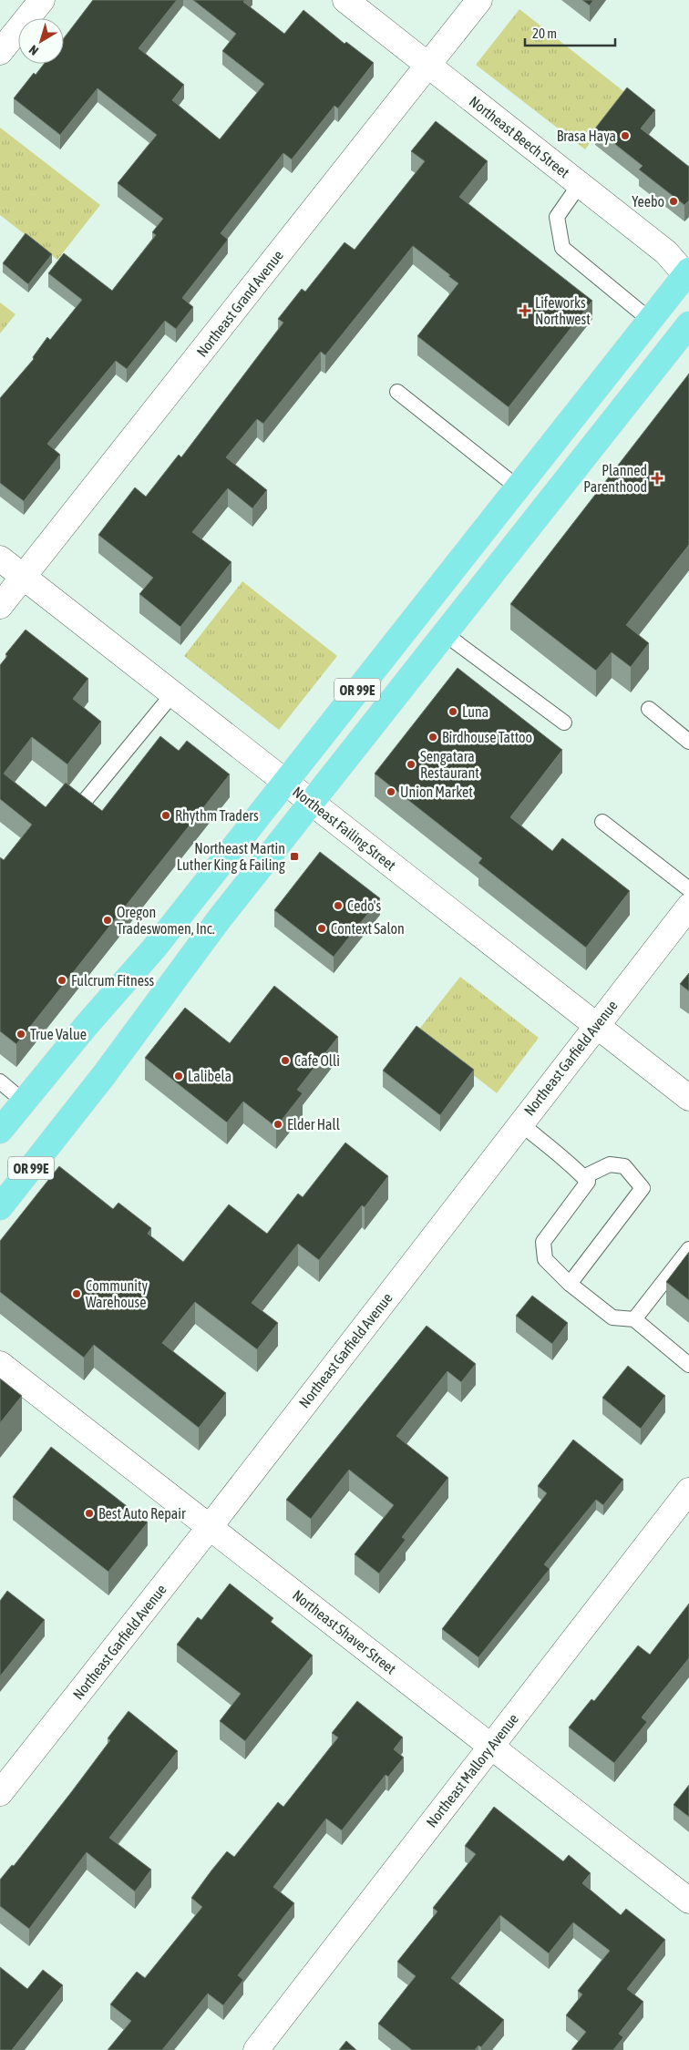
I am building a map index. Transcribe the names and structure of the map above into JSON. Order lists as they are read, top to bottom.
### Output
{
  "streets": {
    "main road": ["OR 99E"],
    "street": [
      "Northeast Beech Street",
      "Northeast Grand Avenue",
      "Northeast Failing Street",
      "Northeast Garfield Avenue",
      "Northeast Shaver Street",
      "Northeast Mallory Avenue"
    ]
  },
  "crossings": [
    ["Northeast Beech Street", "Northeast Grand Avenue"],
    ["Northeast Beech Street", "OR 99E"],
    ["Northeast Grand Avenue", "Northeast Failing Street"],
    ["OR 99E", "Northeast Failing Street"],
    ["Northeast Failing Street", "Northeast Garfield Avenue"],
    ["Northeast Garfield Avenue", "Northeast Shaver Street"],
    ["Northeast Shaver Street", "Northeast Mallory Avenue"]
  ],
  "places": {
    "other": [
      "Brasa Haya",
      "Yeebo",
      "Luna",
      "Birdhouse Tattoo",
      "Sengatara Restaurant",
      "Union Market",
      "Rhythm Traders",
      "Cedo's",
      "Oregon Tradeswomen, Inc.",
      "Context Salon",
      "Fulcrum Fitness",
      "True Value",
      "Cafe Olli",
      "Lalibela",
      "Elder Hall",
      "Community Warehouse",
      "Best Auto Repair"
    ],
    "health": ["Lifeworks Northwest", "Planned Parenthood"],
    "transit": ["Northeast Martin Luther King & Failing"]
  },
  "scale_bar": "20 m",
  "north": "bottom left"
}
